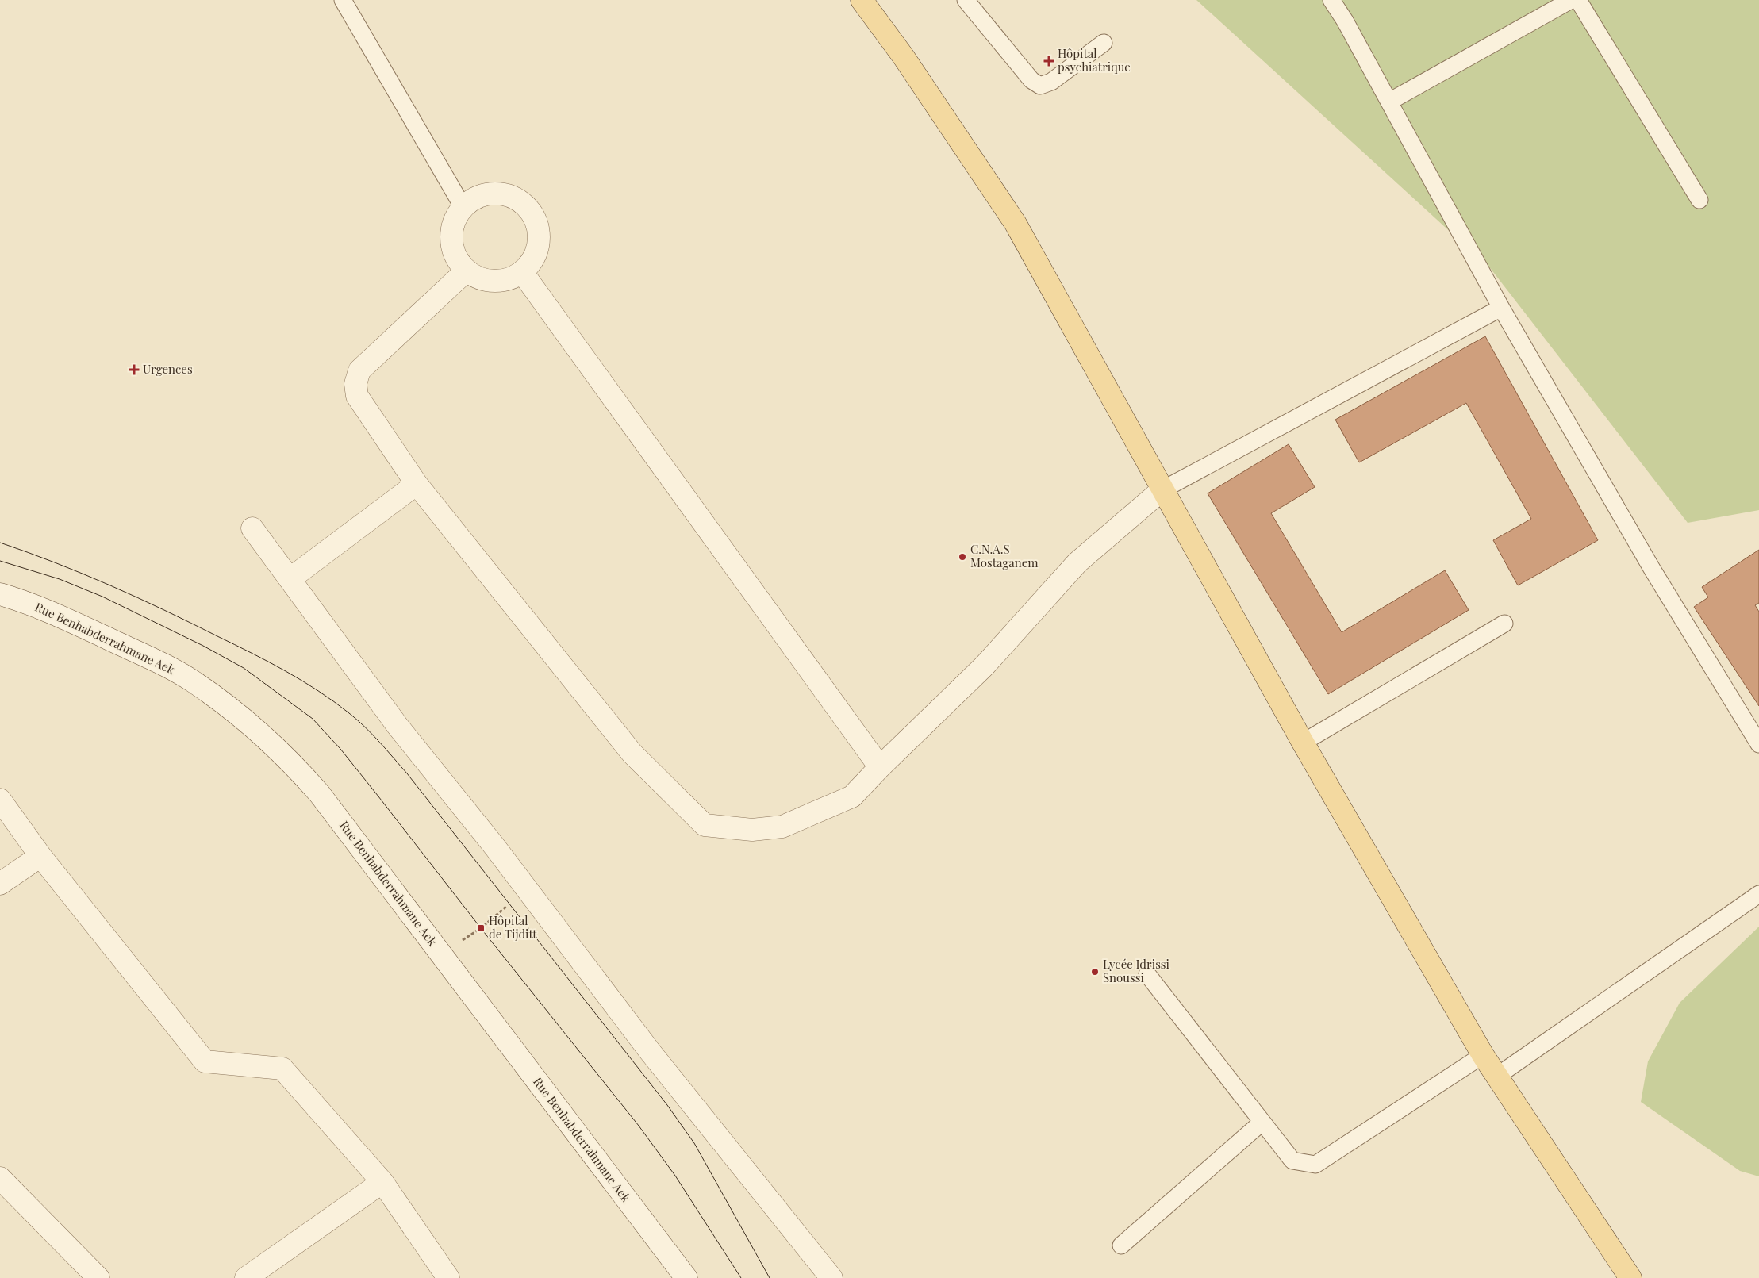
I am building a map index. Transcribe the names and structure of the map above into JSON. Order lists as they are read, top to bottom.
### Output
{
  "streets": {
    "street": ["Rue Benhabderrahmane Aek"]
  },
  "places": {
    "health": ["Hôpital psychiatrique", "Urgences"],
    "other": ["C.N.A.S Mostaganem", "Lycée Idrissi Snoussi"],
    "transit": ["Hôpital de Tijditt"]
  }
}
